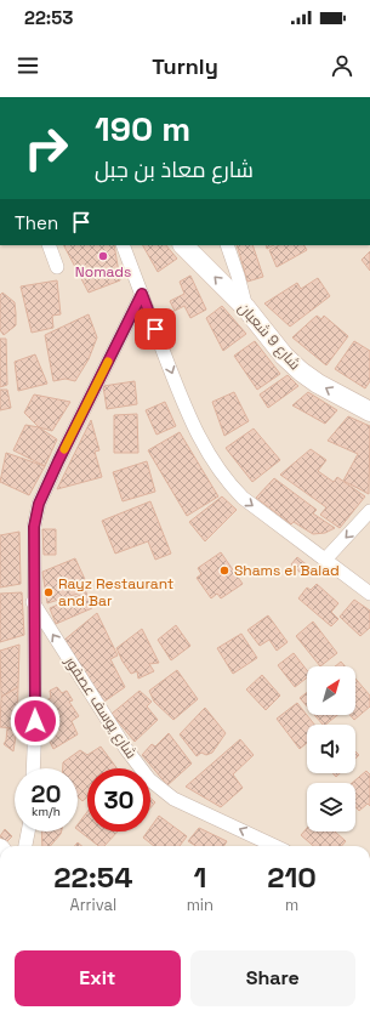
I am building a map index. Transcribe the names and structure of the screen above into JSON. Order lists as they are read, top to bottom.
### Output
{
  "streets": {
    "street": ["شارع 9 شعبان", "شارع يوسف عصفور"]
  },
  "one_way": ["شارع يوسف عصفور"],
  "places": ["Nomads", "Shams el Balad", "Rayz Restaurant and Bar"],
  "north": "top right",
  "page": {
    "status": "22:53",
    "header": "Turnly",
    "turn": ["190 m", "شارع معاذ بن جبل"],
    "then": "Then",
    "speed": "20 km/h",
    "limit": "30",
    "eta": [
      "22:54",
      "Arrival",
      "1",
      "min",
      "210",
      "m"
    ],
    "buttons": ["Exit", "Share"]
  }
}
